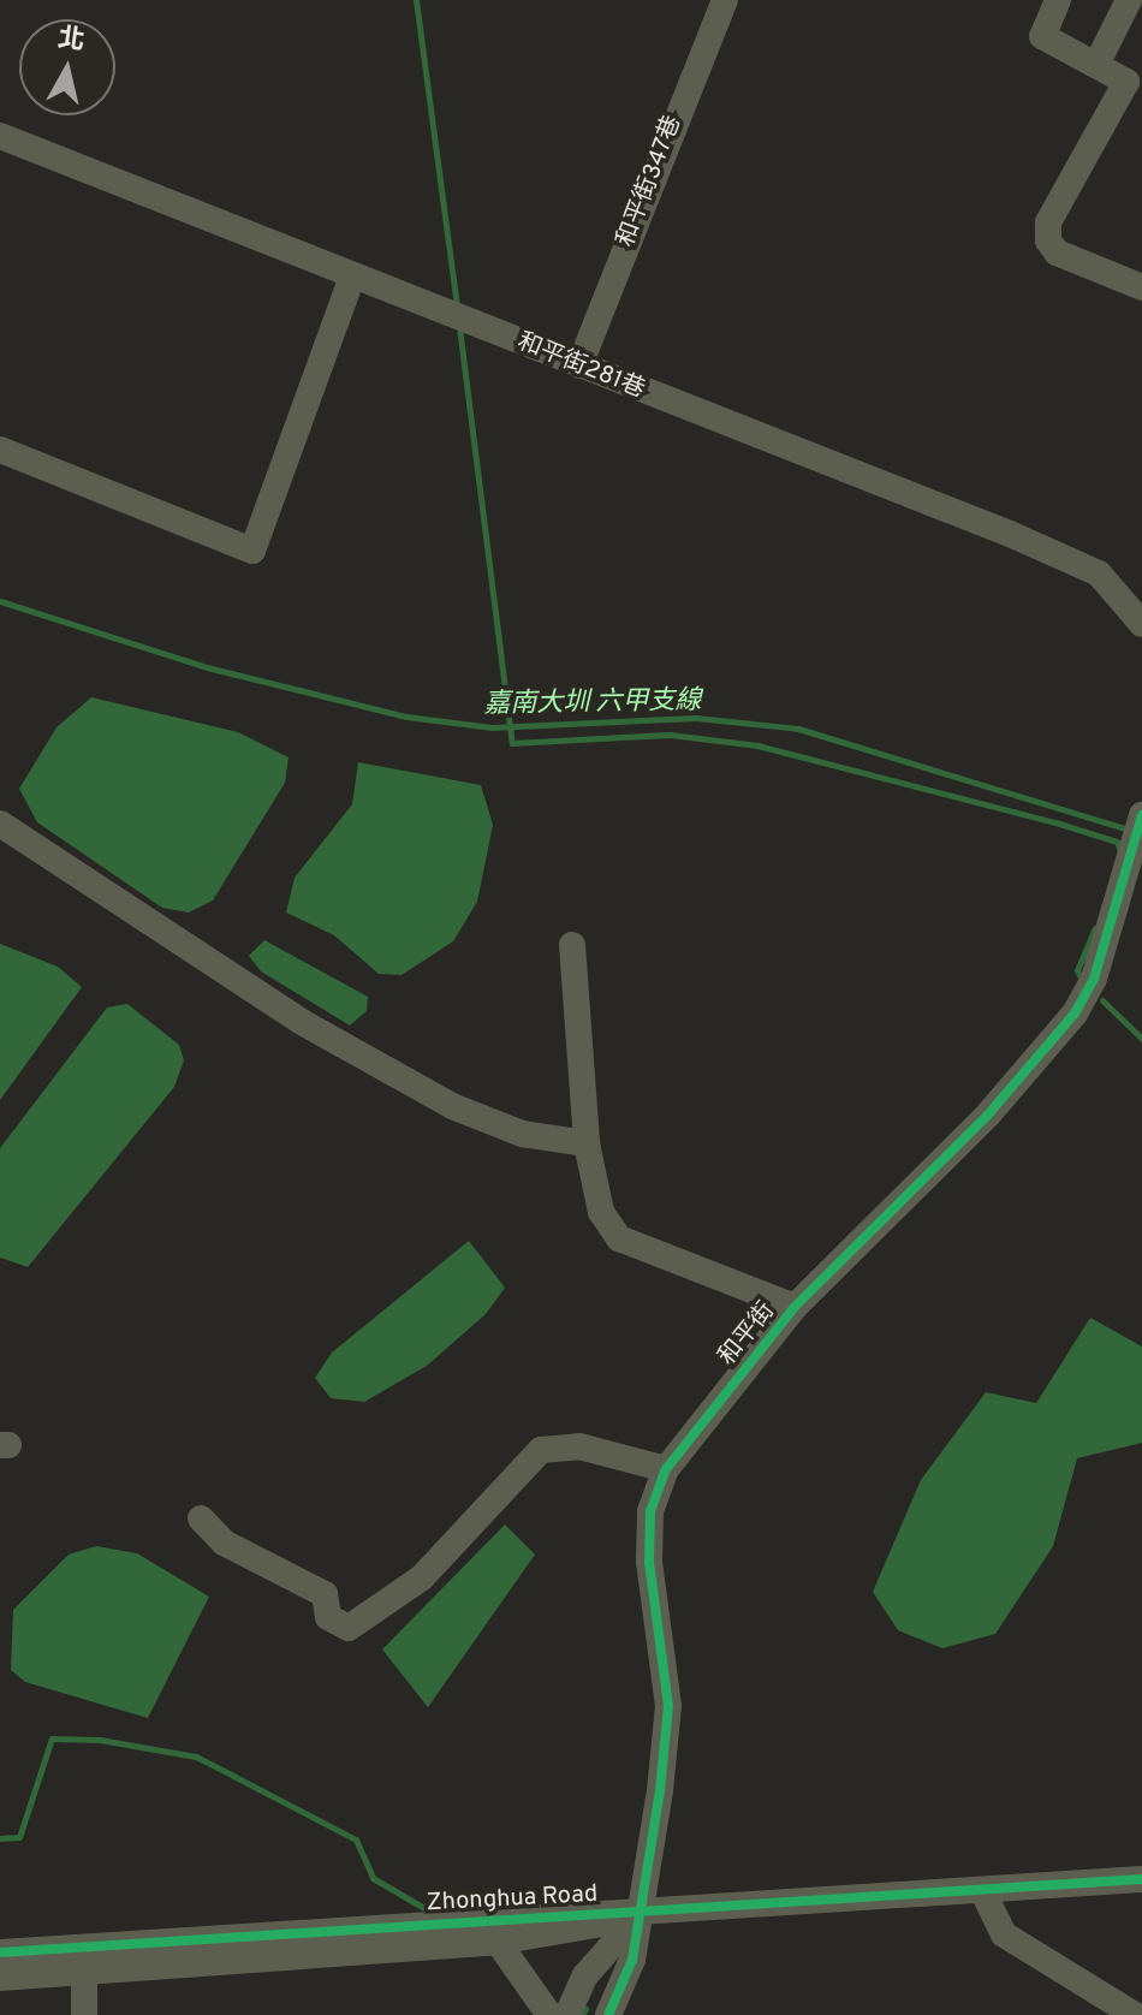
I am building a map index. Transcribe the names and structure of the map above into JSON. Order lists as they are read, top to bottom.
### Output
{
  "streets": {
    "street": [
      "和平街347巷",
      "和平街281巷",
      "和平街",
      "Zhonghua Road"
    ]
  },
  "crossings": [
    ["和平街347巷", "和平街281巷"],
    ["和平街", "Zhonghua Road"]
  ],
  "water": ["嘉南大圳 六甲支線"],
  "north": "top"
}
